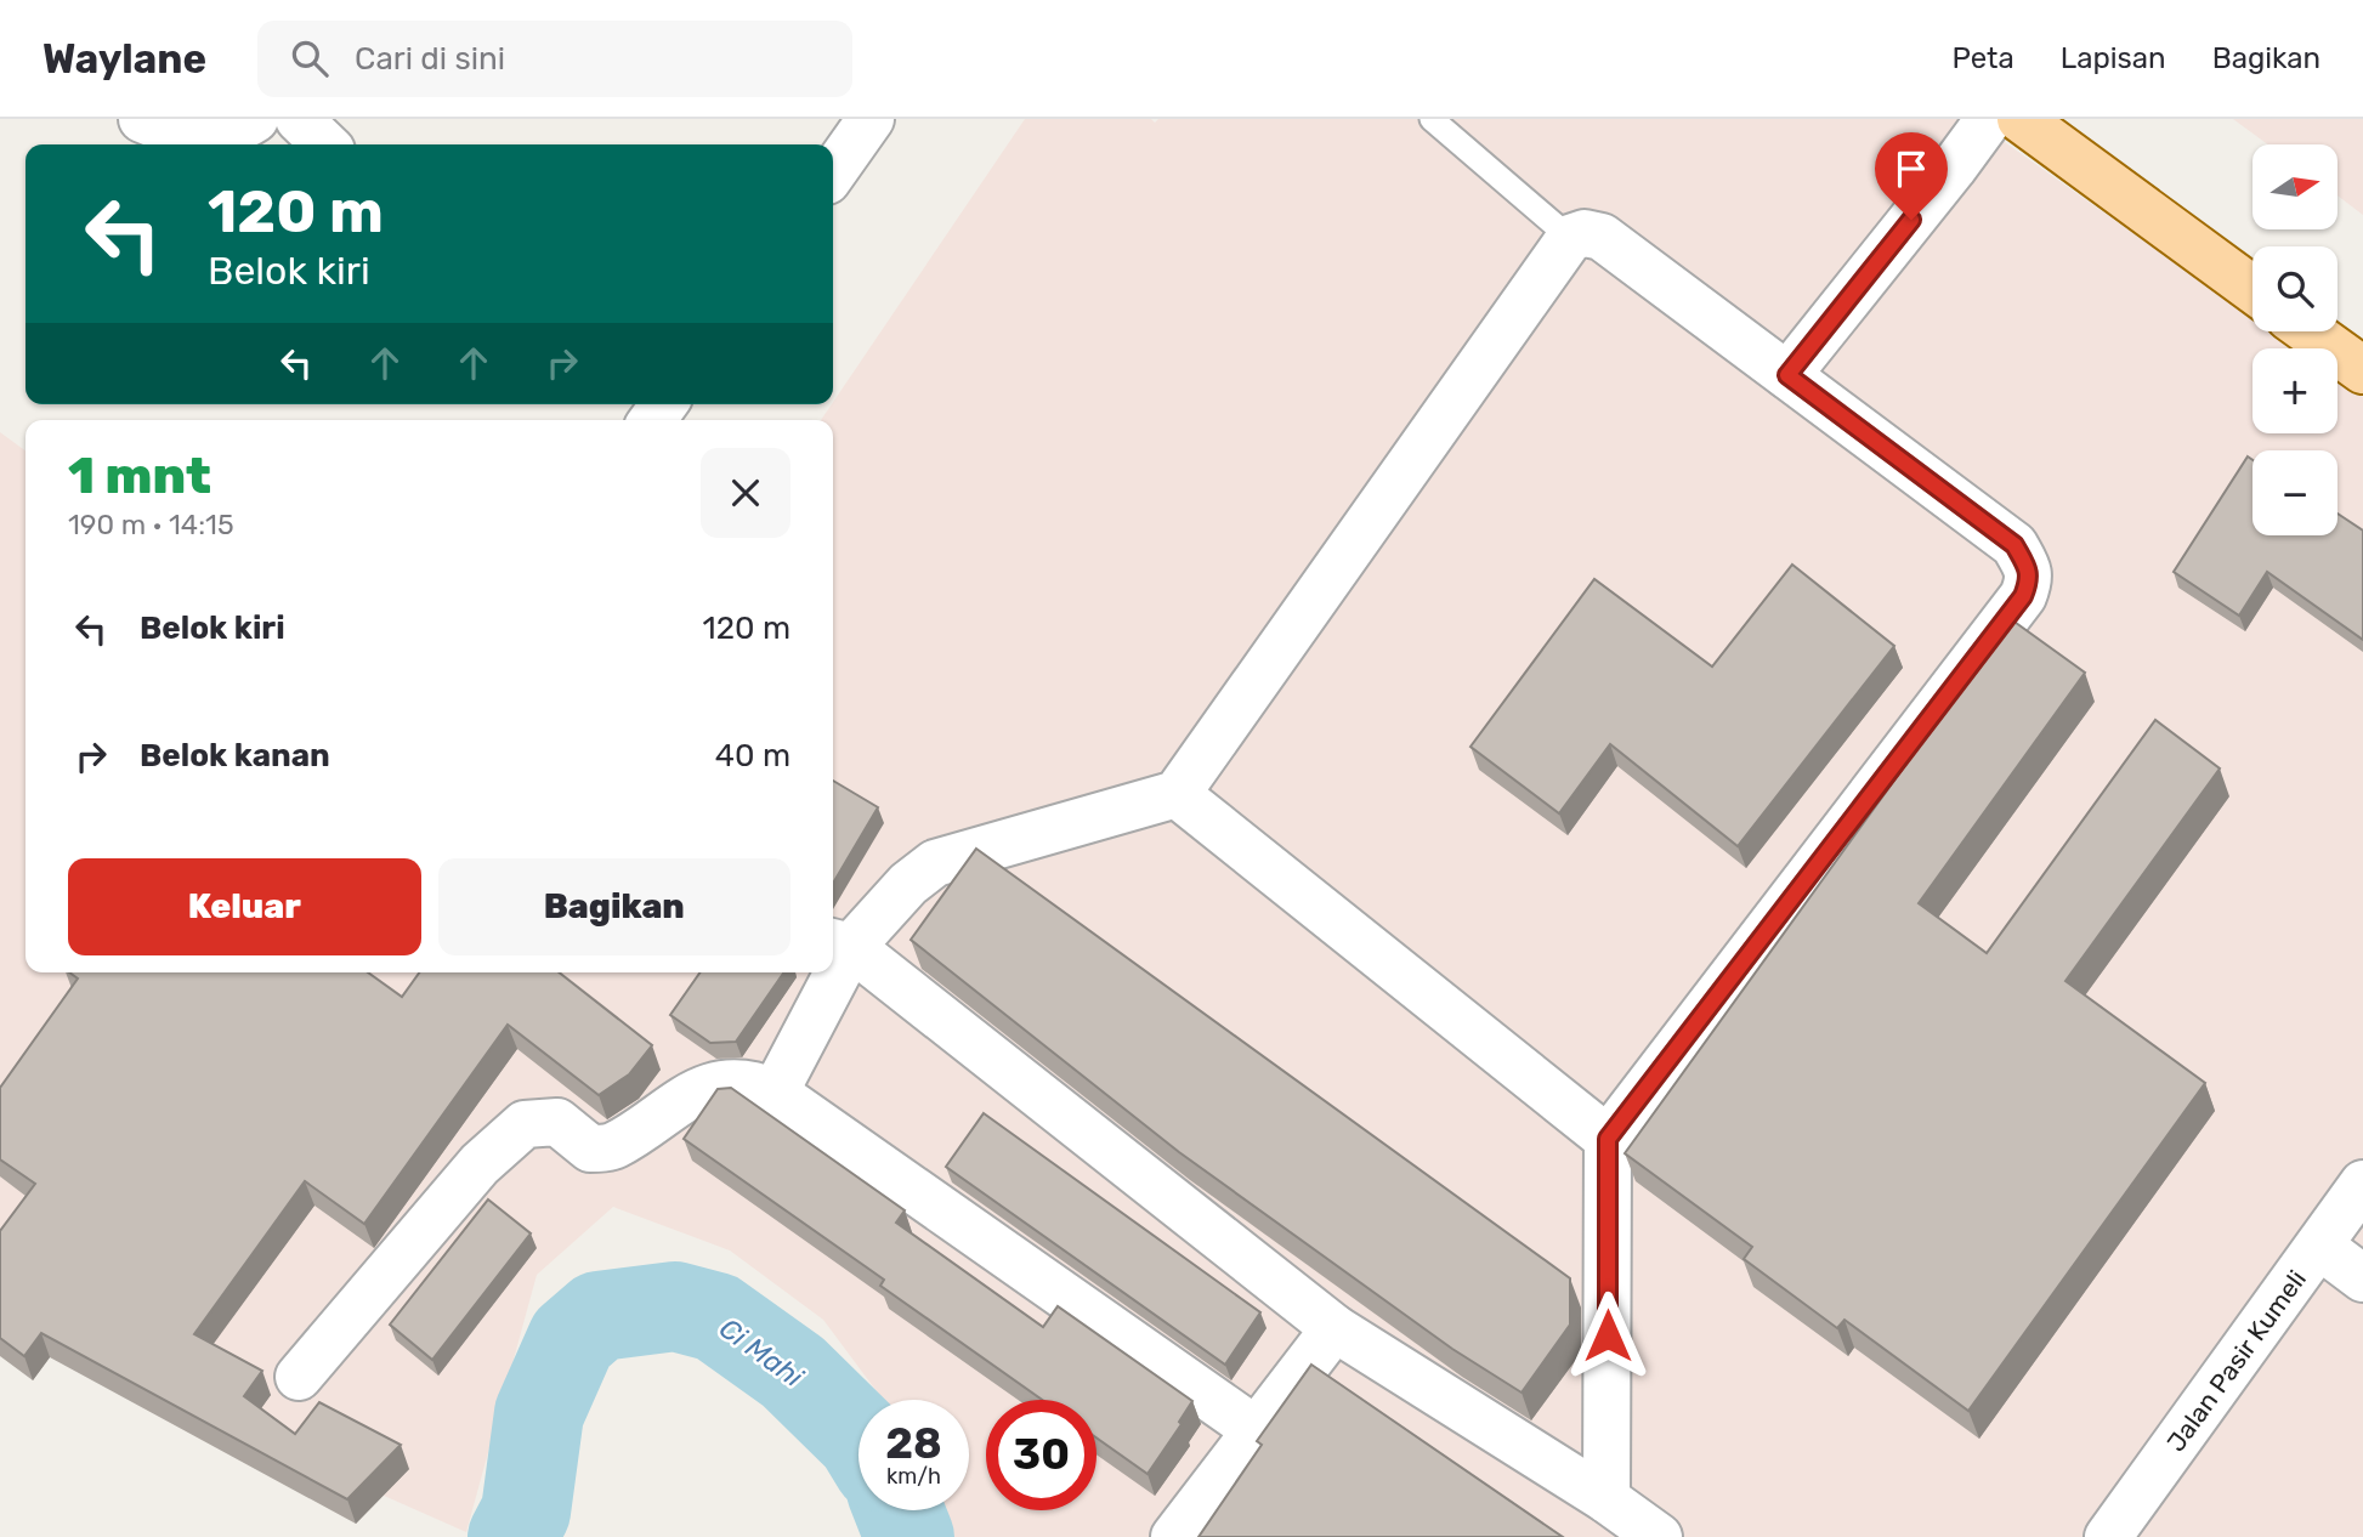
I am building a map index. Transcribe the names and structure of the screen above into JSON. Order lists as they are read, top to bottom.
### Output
{
  "streets": {
    "street": ["Jalan Pasir Kumeli"]
  },
  "water": ["Ci Mahi"],
  "north": "right",
  "page": {
    "header": "Waylane",
    "search": "Cari di sini",
    "nav": ["Peta", "Lapisan", "Bagikan"],
    "map_buttons": ["+", "−"],
    "turn": ["120 m", "Belok kiri"],
    "heading": ["1 mnt", "190 m · 14:15"],
    "list": [
      {
        "name": "Belok kiri",
        "value": "120 m"
      },
      {
        "name": "Belok kanan",
        "value": "40 m"
      }
    ],
    "buttons": ["Keluar", "Bagikan"],
    "speed": "28 km/h",
    "limit": "30"
  }
}
